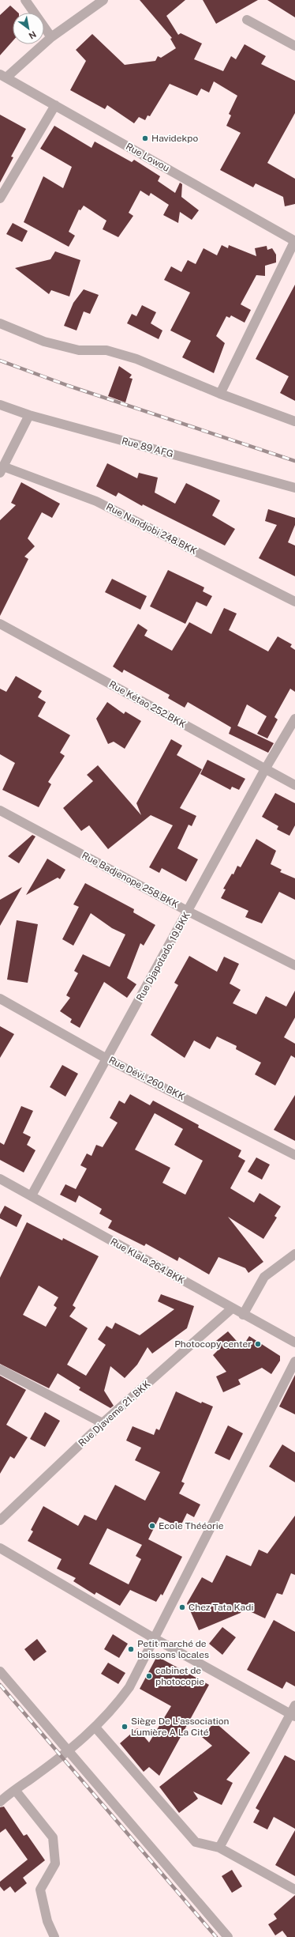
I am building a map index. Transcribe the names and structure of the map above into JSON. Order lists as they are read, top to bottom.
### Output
{
  "streets": {
    "street": [
      "Rue Lowou",
      "Rue 89 AFG",
      "Rue Nandjobi 248.BKK",
      "Rue Kétao 252.BKK",
      "Rue Badjenope 258.BKK",
      "Rue Djapotado. 19.BKK",
      "Rue Dévi. 260. BKK",
      "Rue Klala.264.BKK",
      "Rue Djaveme 21. BKK"
    ]
  },
  "crossings": [
    ["Rue Kétao 252.BKK", "Rue Djapotado. 19.BKK"],
    ["Rue Badjenope 258.BKK", "Rue Djapotado. 19.BKK"],
    ["Rue Djapotado. 19.BKK", "Rue Dévi. 260. BKK"],
    ["Rue Djapotado. 19.BKK", "Rue Klala.264.BKK"],
    ["Rue Klala.264.BKK", "Rue Djaveme 21. BKK"]
  ],
  "places": [
    "Havidekpo",
    "Photocopy center",
    "Ecole Thééorie",
    "Chez Tata Kadi",
    "Petit marché de boissons locales",
    "cabinet de photocopie",
    "Siège De L'association Lumière A La Cité"
  ],
  "north": "bottom right"
}
